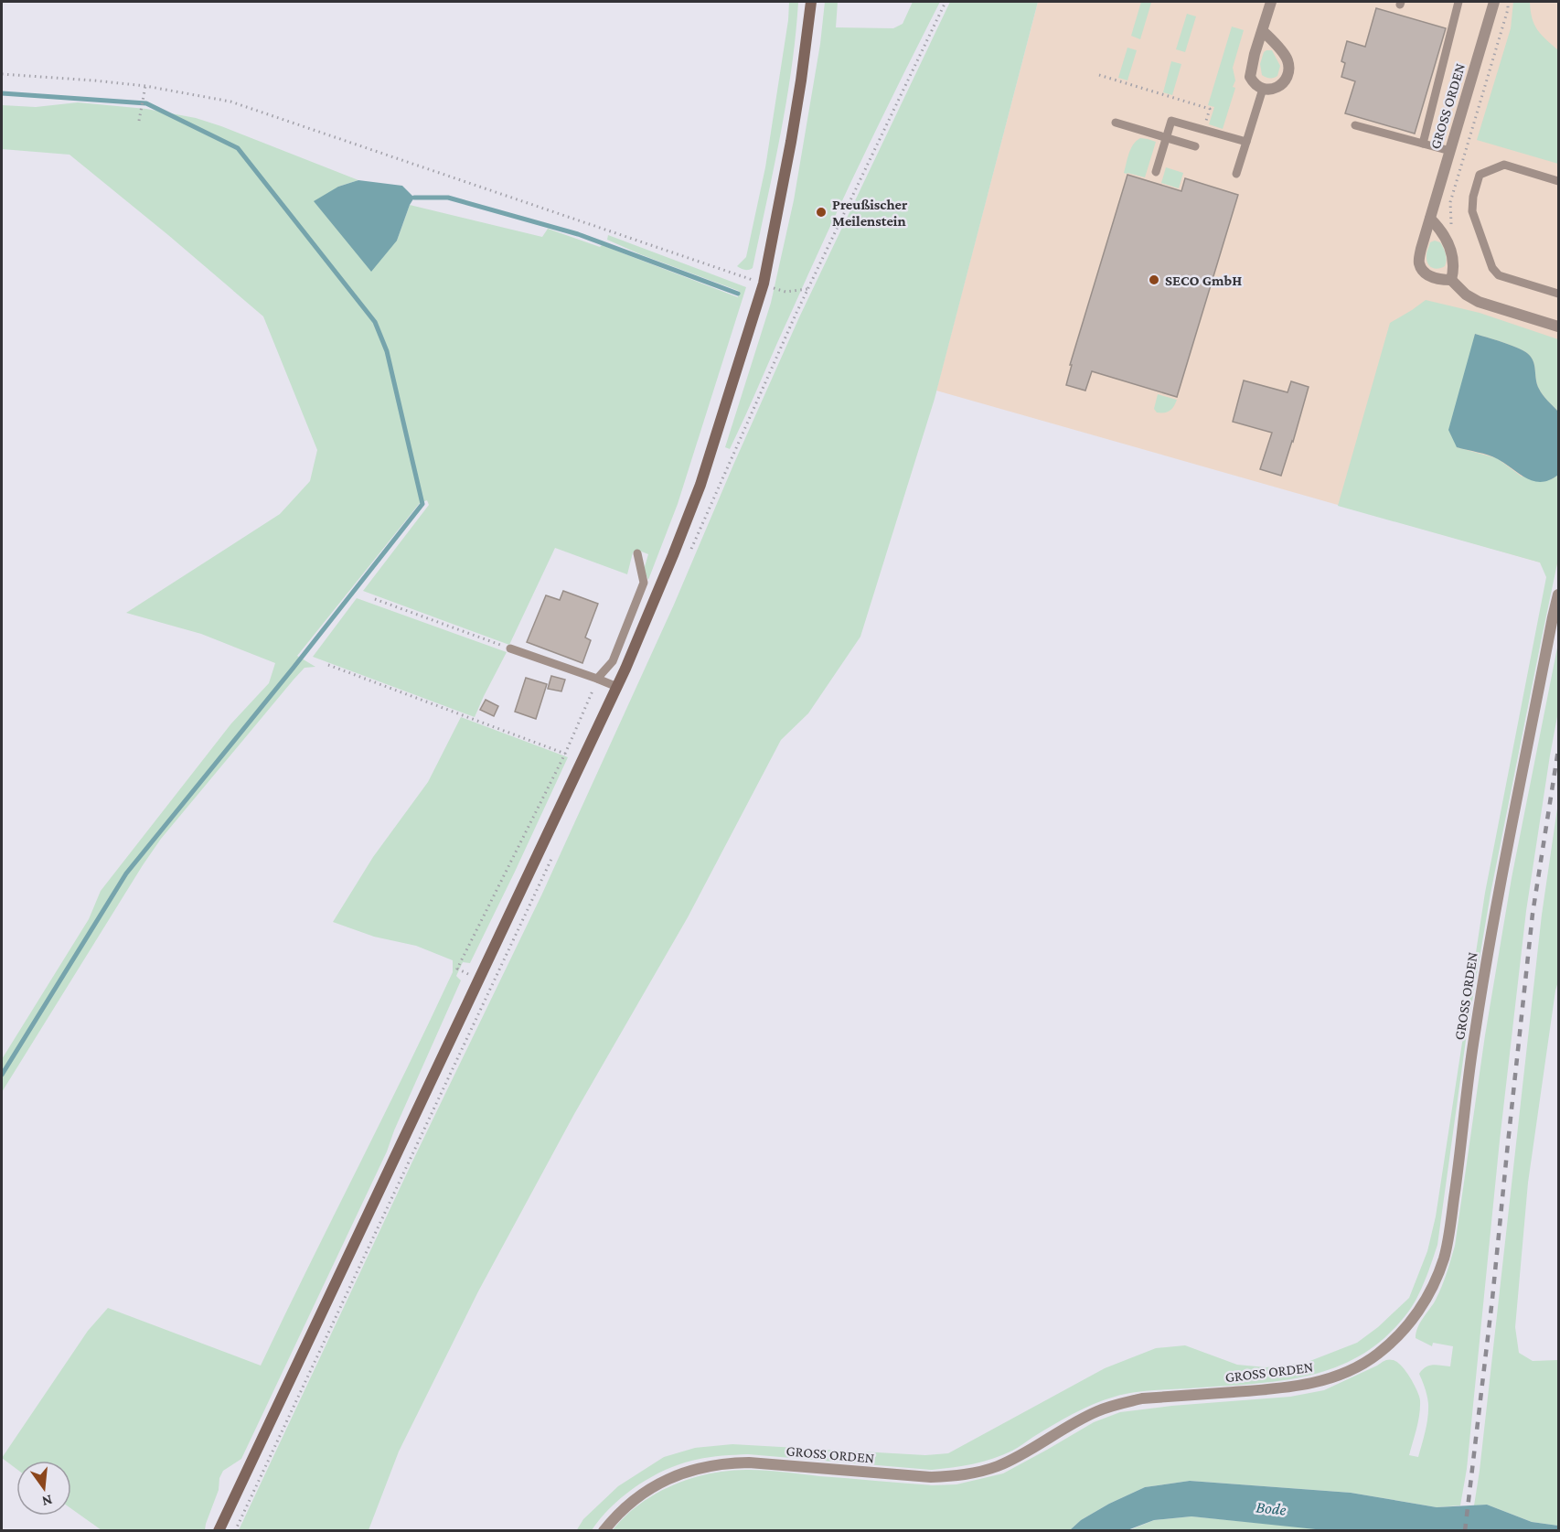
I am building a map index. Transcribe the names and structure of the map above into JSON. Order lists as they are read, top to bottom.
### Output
{
  "streets": {
    "street": ["GROSS ORDEN"]
  },
  "water": ["Bode"],
  "places": ["Preußischer Meilenstein", "SECO GmbH"],
  "north": "bottom"
}
